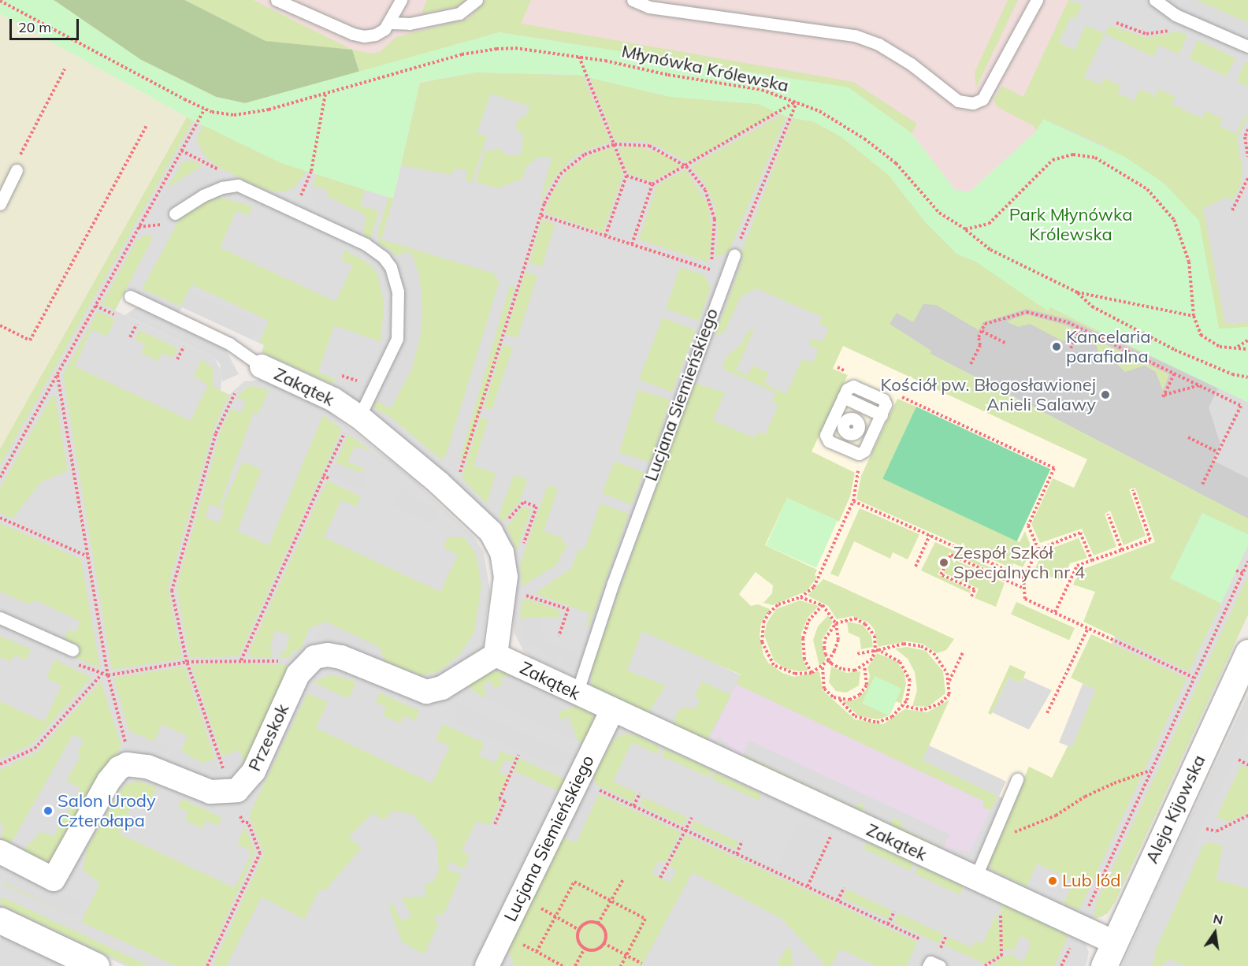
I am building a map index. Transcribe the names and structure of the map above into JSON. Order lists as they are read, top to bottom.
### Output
{
  "streets": {
    "street": [
      "Zakątek",
      "Lucjana Siemieńskiego",
      "Przeskok",
      "Aleja Kijowska"
    ],
    "path": ["Młynówka Królewska"]
  },
  "crossings": [
    ["Zakątek", "Lucjana Siemieńskiego"],
    ["Zakątek", "Aleja Kijowska"]
  ],
  "parks": ["Park Młynówka Królewska"],
  "places": [
    "Kancelaria parafialna",
    "Kościół pw. Błogosławionej Anieli Salawy",
    "Zespół Szkół Specjalnych nr 4",
    "Salon Urody Czterołapa",
    "Lub lód"
  ],
  "scale_bar": "20 m",
  "north": "top"
}
